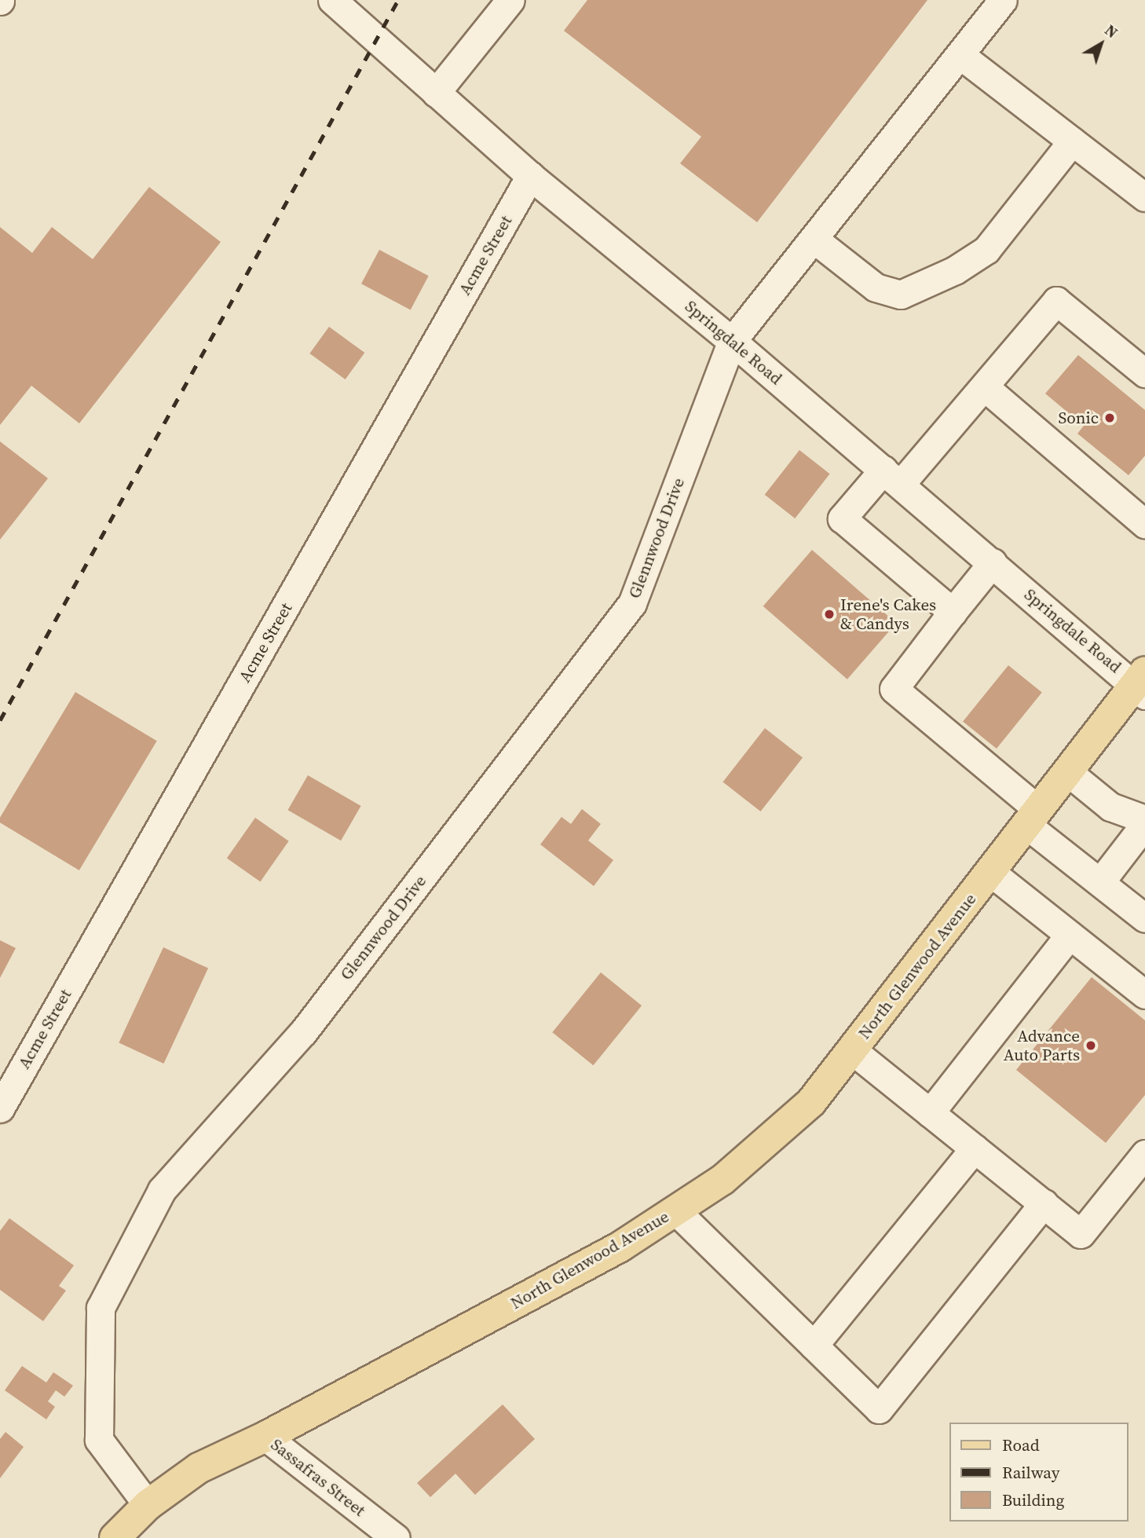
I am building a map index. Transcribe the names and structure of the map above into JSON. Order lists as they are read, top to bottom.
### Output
{
  "streets": {
    "main road": ["North Glenwood Avenue"],
    "street": [
      "Acme Street",
      "Springdale Road",
      "Glennwood Drive",
      "Sassafras Street"
    ]
  },
  "crossings": [
    ["Acme Street", "Springdale Road"],
    ["Springdale Road", "Glennwood Drive"],
    ["Springdale Road", "North Glenwood Avenue"],
    ["Glennwood Drive", "North Glenwood Avenue"],
    ["North Glenwood Avenue", "Sassafras Street"]
  ],
  "places": ["Sonic", "Irene's Cakes & Candys", "Advance Auto Parts"],
  "legend": ["Road", "Railway", "Building"],
  "north": "top right"
}
